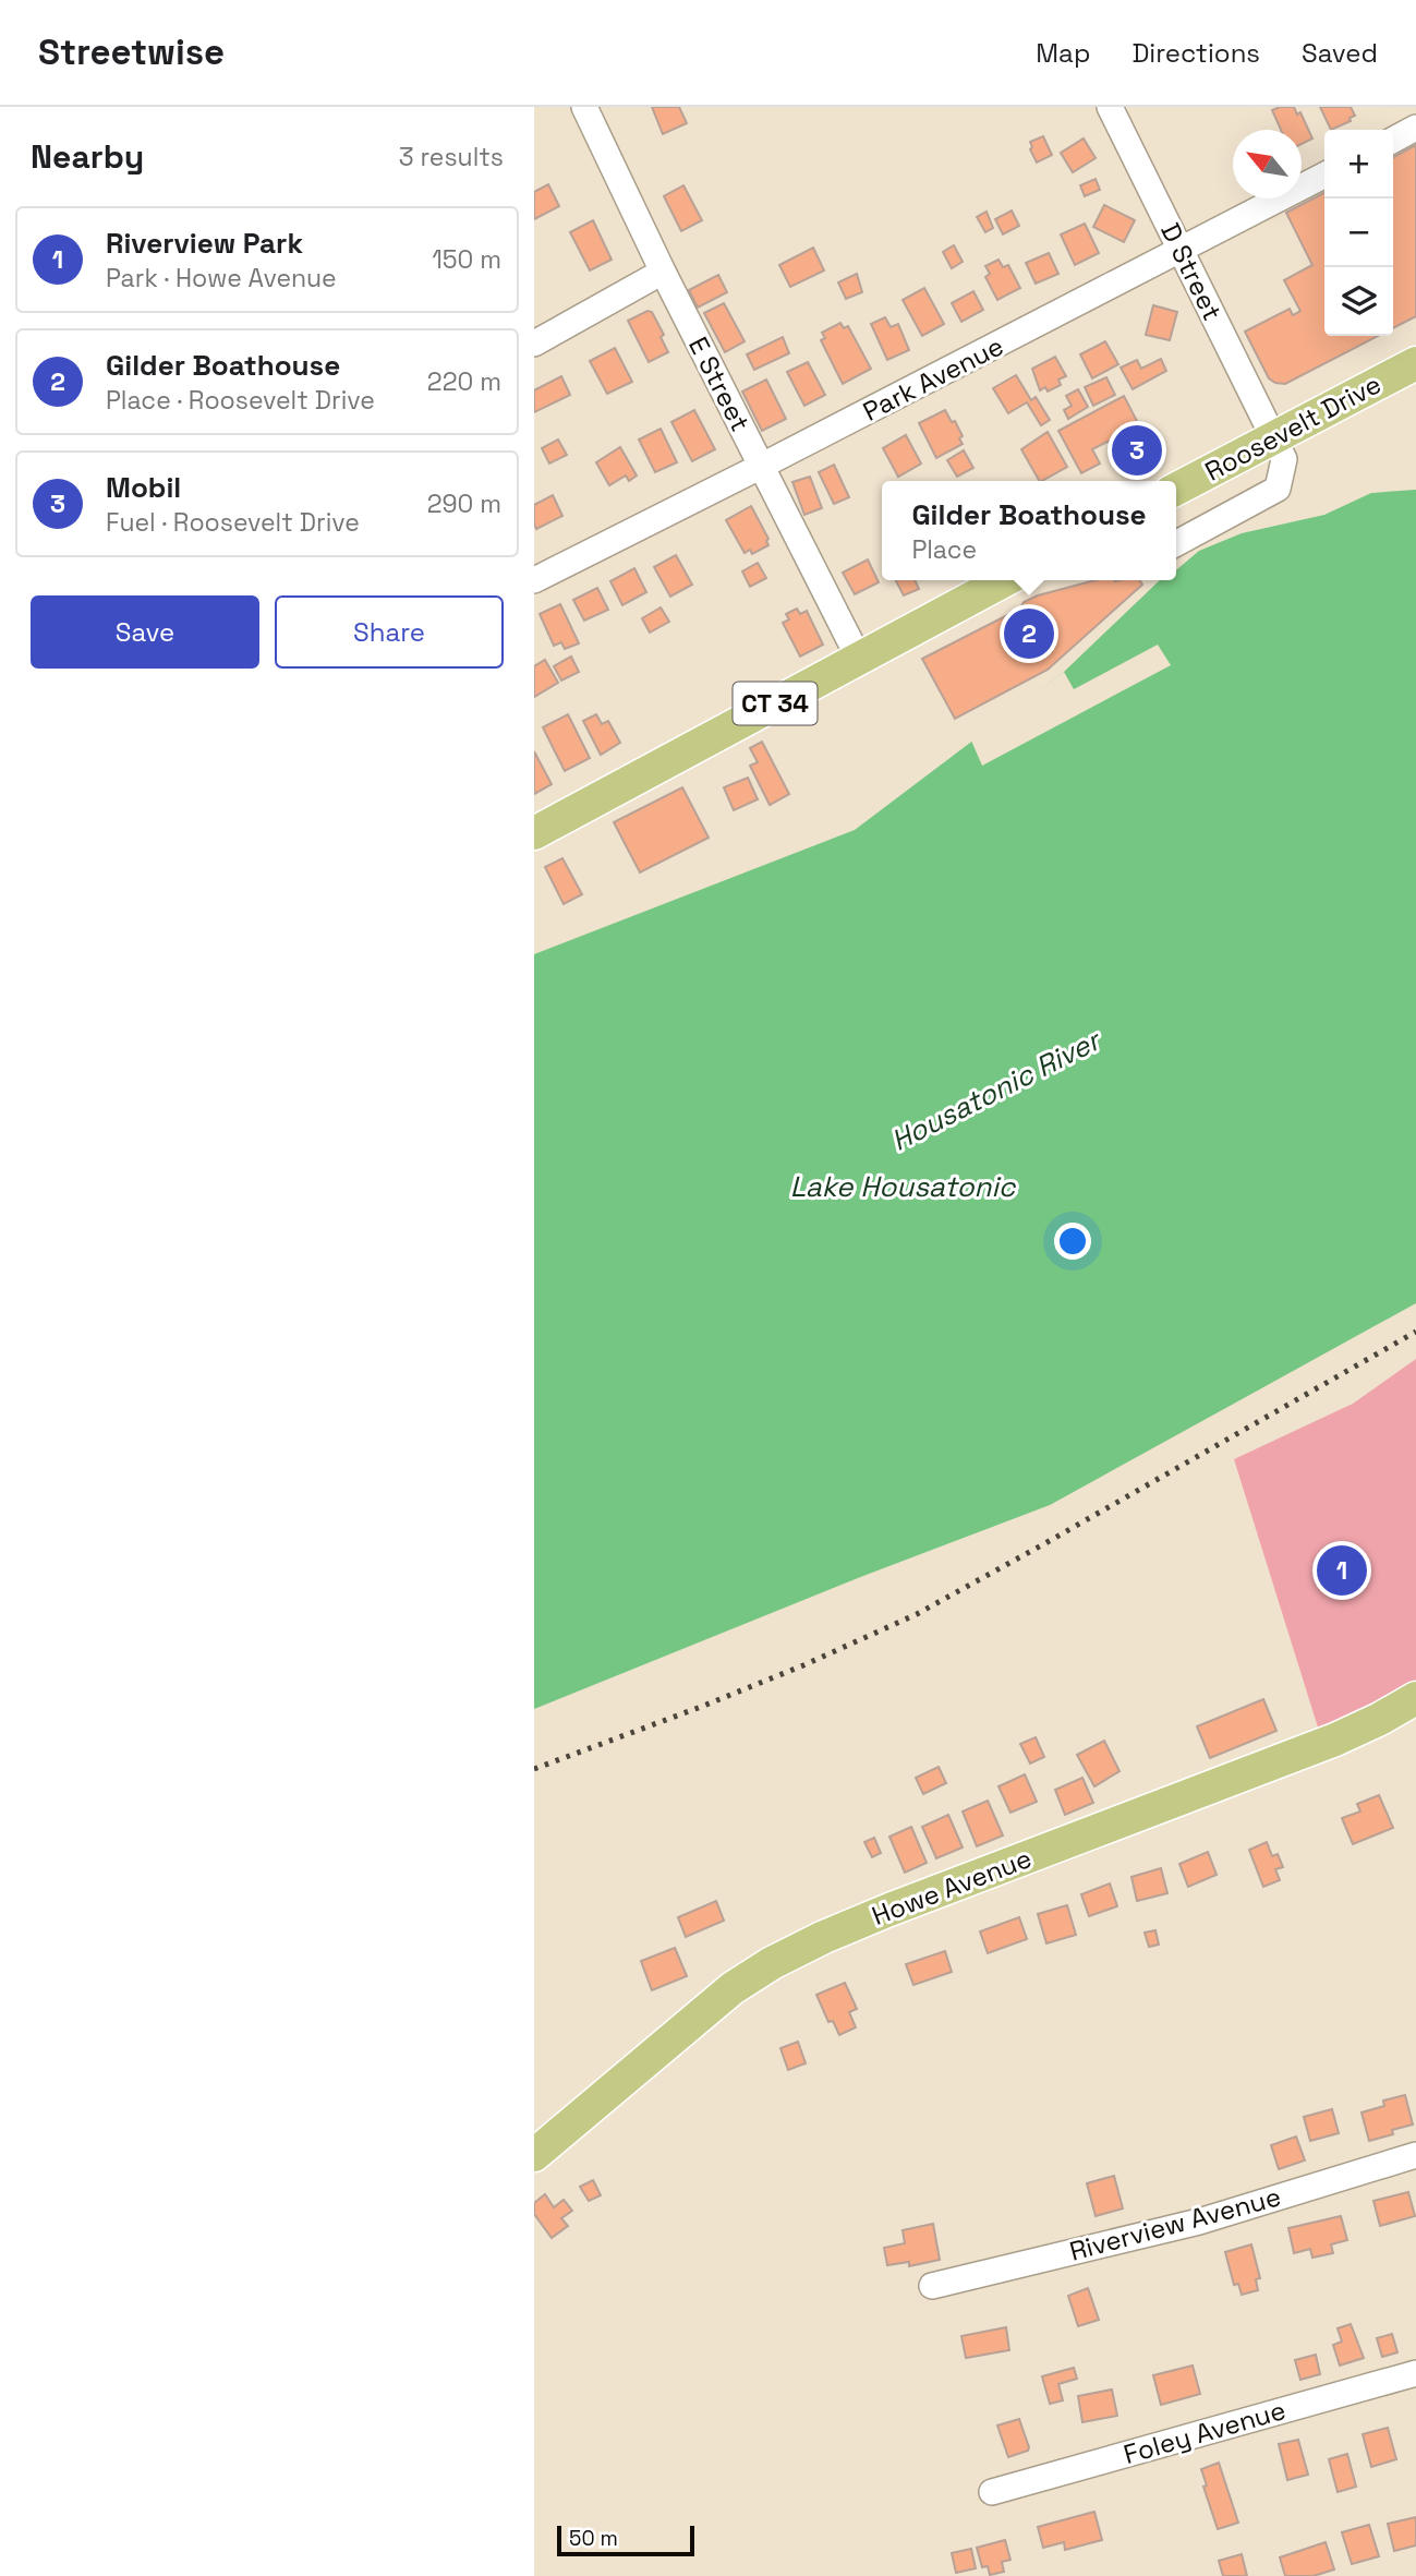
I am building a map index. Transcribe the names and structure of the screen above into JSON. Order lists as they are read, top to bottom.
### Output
{
  "streets": {
    "main road": ["Roosevelt Drive", "CT 34", "Howe Avenue"],
    "street": [
      "D Street",
      "Park Avenue",
      "E Street",
      "Riverview Avenue",
      "Foley Avenue"
    ]
  },
  "crossings": [
    ["D Street", "Park Avenue"],
    ["D Street", "Roosevelt Drive"],
    ["Park Avenue", "E Street"],
    ["E Street", "CT 34"]
  ],
  "water": ["Housatonic River", "Lake Housatonic"],
  "scale_bar": "50 m",
  "north": "top left",
  "page": {
    "header": "Streetwise",
    "nav": ["Map", "Directions", "Saved"],
    "heading": ["Nearby", "3 results"],
    "map_buttons": ["+", "−"],
    "list": [
      {
        "mark": "1",
        "name": "Riverview Park",
        "note": "Park · Howe Avenue",
        "value": "150 m"
      },
      {
        "mark": "2",
        "name": "Gilder Boathouse",
        "note": "Place · Roosevelt Drive",
        "value": "220 m"
      },
      {
        "mark": "3",
        "name": "Mobil",
        "note": "Fuel · Roosevelt Drive",
        "value": "290 m"
      }
    ],
    "pins": ["3", "2", "1"],
    "popup": ["Gilder Boathouse", "Place"],
    "buttons": ["Save", "Share"],
    "scale": "50 m"
  }
}
